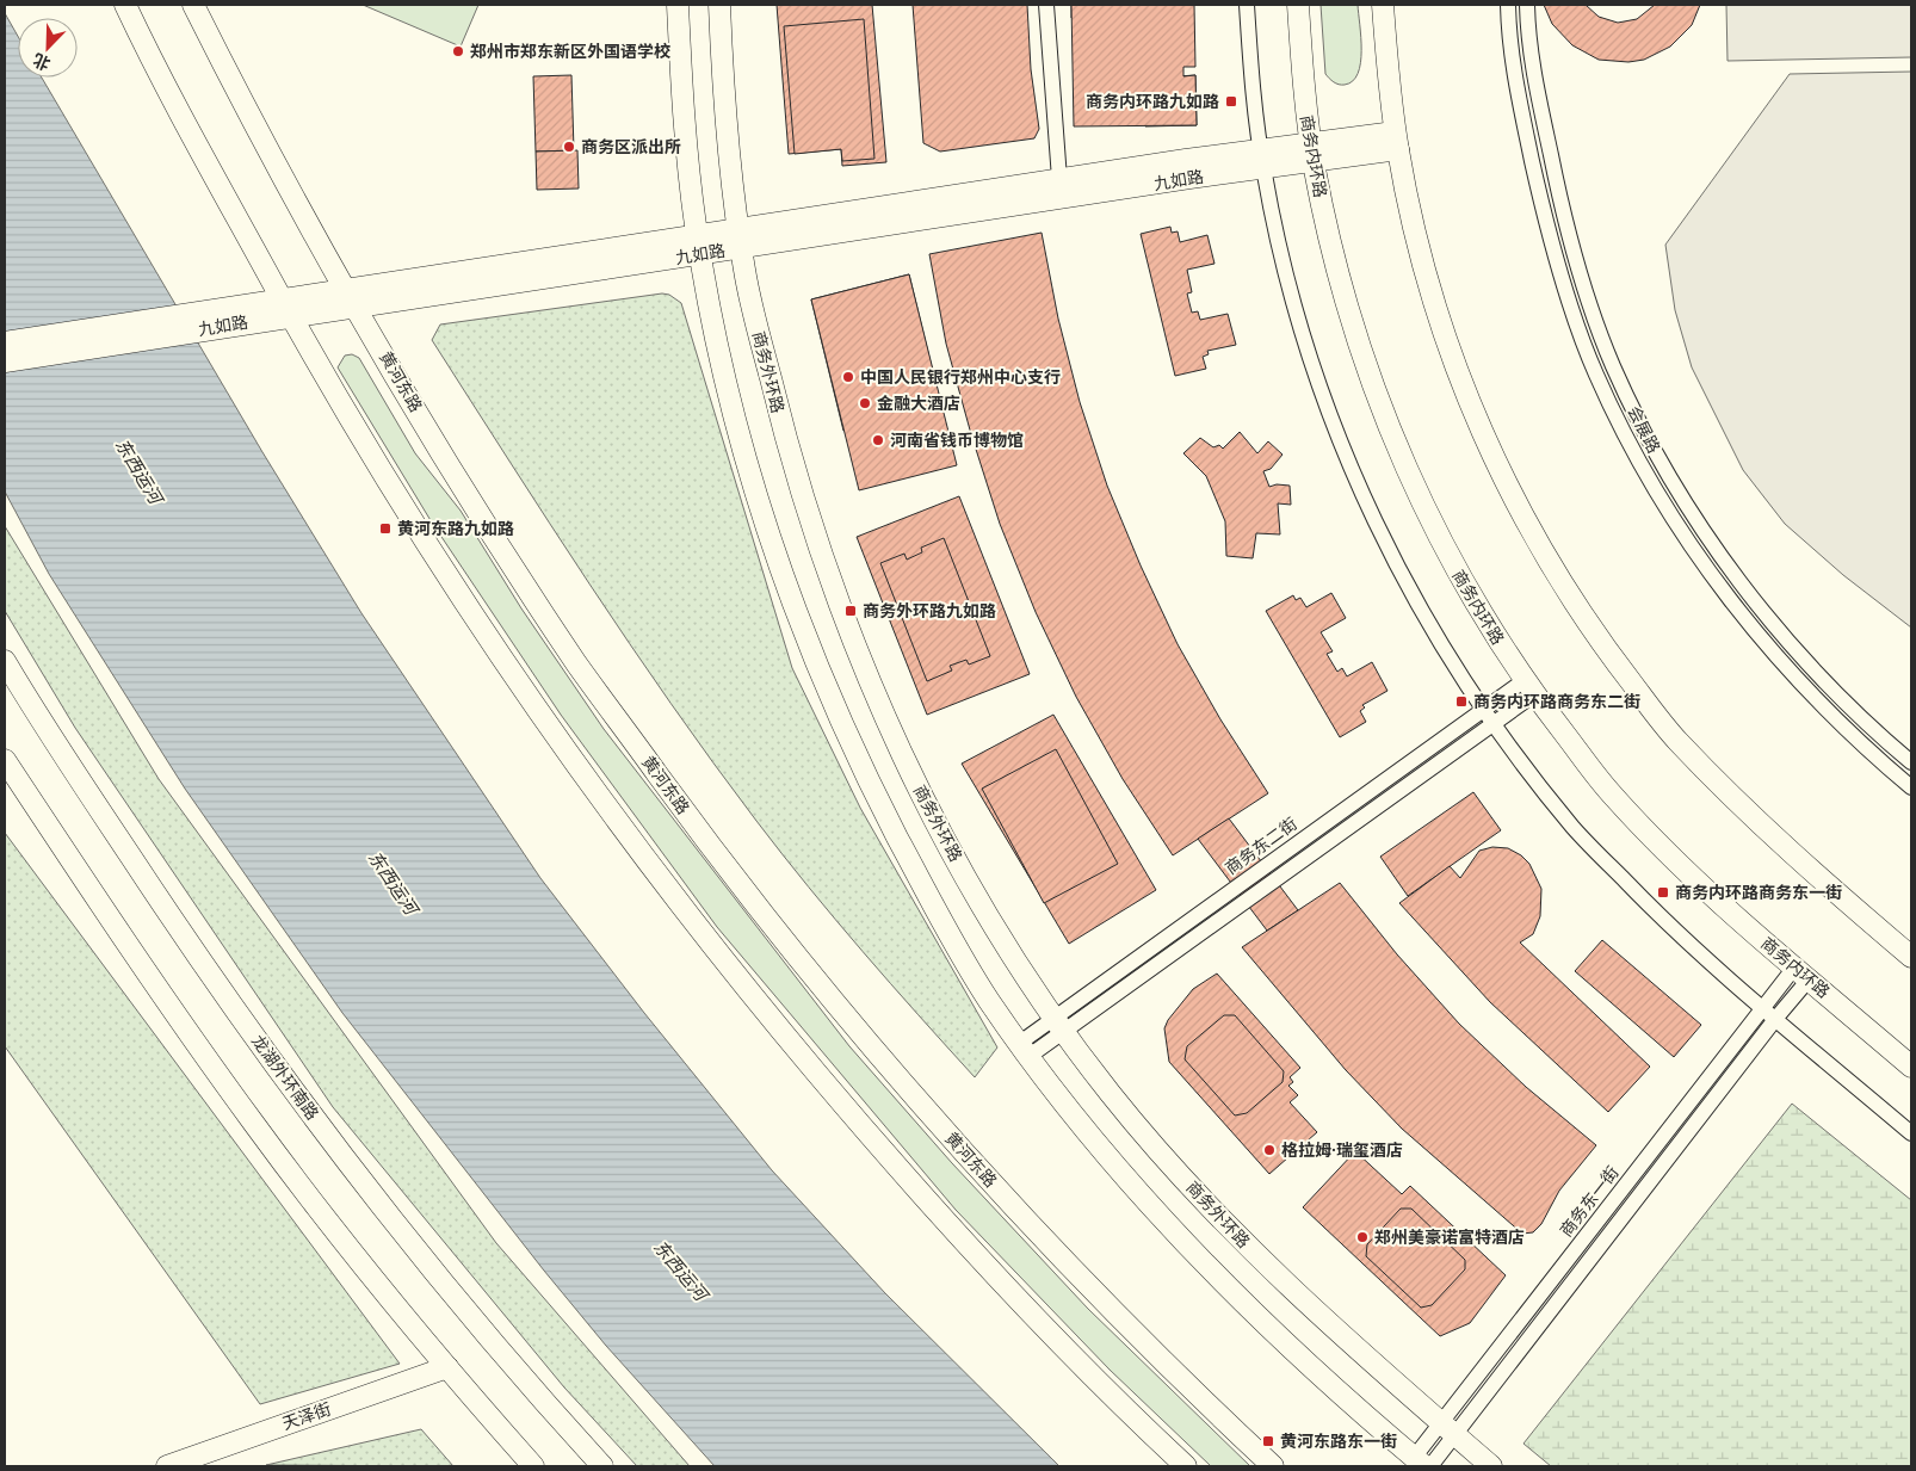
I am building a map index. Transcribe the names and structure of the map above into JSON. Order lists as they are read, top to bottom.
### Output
{
  "streets": {
    "street": [
      "商务内环路",
      "九如路",
      "商务外环路",
      "黄河东路",
      "会展路",
      "商务东二街",
      "龙湖外环南路",
      "商务东一街",
      "天泽街"
    ]
  },
  "crossings": [
    ["商务内环路", "九如路"],
    ["商务内环路", "商务东二街"],
    ["商务内环路", "商务东一街"],
    ["九如路", "商务外环路"],
    ["九如路", "黄河东路"],
    ["商务外环路", "商务东二街"],
    ["商务外环路", "商务东一街"]
  ],
  "water": ["东西运河"],
  "places": {
    "other": [
      "郑州市郑东新区外国语学校",
      "商务区派出所",
      "中国人民银行郑州中心支行",
      "金融大酒店",
      "河南省钱币博物馆",
      "格拉姆·瑞玺酒店",
      "郑州美豪诺富特酒店"
    ],
    "transit": [
      "商务内环路九如路",
      "黄河东路九如路",
      "商务外环路九如路",
      "商务内环路商务东二街",
      "商务内环路商务东一街",
      "黄河东路东一街"
    ]
  },
  "north": "bottom left"
}
